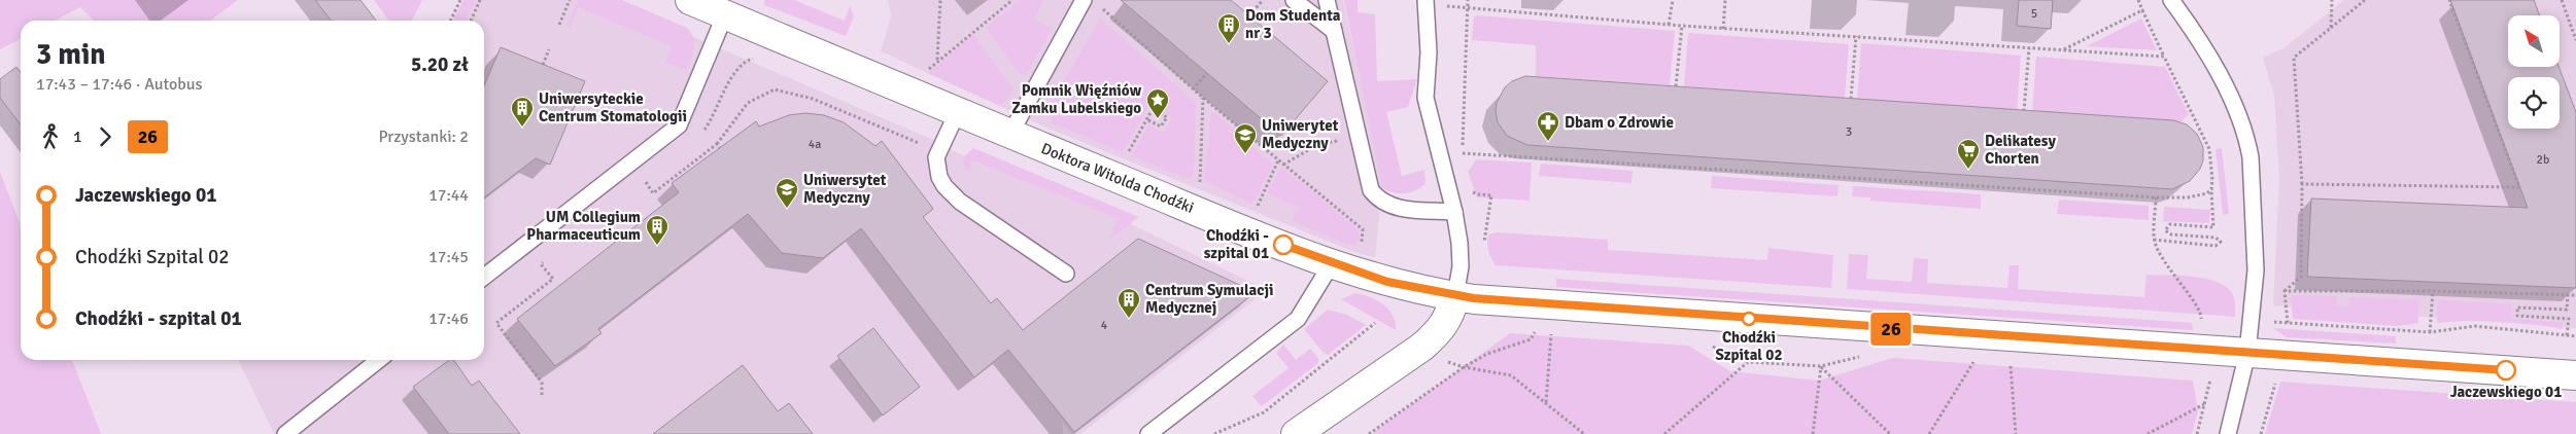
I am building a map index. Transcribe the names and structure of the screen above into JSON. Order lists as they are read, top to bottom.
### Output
{
  "streets": {
    "street": ["Doktora Witolda Chodźki"]
  },
  "places": {
    "building": [
      "Dom Studenta nr 3",
      "Uniwersyteckie Centrum Stomatologii",
      "UM Collegium Pharmaceuticum",
      "Centrum Symulacji Medycznej"
    ],
    "place": ["Pomnik Więźniów Zamku Lubelskiego"],
    "pharmacy": ["Dbam o Zdrowie"],
    "school or university": ["Uniwerytet Medyczny", "Uniwersytet Medyczny"],
    "supermarket": ["Delikatesy Chorten"],
    "other": ["Chodźki - szpital 01", "Chodźki Szpital 02", "Jaczewskiego 01"]
  },
  "lines": ["bus line 26"],
  "house_numbers": [
    "5",
    "3",
    "4a",
    "2b",
    "4"
  ],
  "north": "top left",
  "page": {
    "on_map": "26",
    "heading": ["3 min", "17:43 – 17:46 · Autobus", "5.20 zł"],
    "legs": ["1", "26", "Przystanki: 2"],
    "list": [
      {
        "name": "Jaczewskiego 01",
        "value": "17:44"
      },
      {
        "name": "Chodźki Szpital 02",
        "value": "17:45"
      },
      {
        "name": "Chodźki - szpital 01",
        "value": "17:46"
      }
    ]
  }
}
